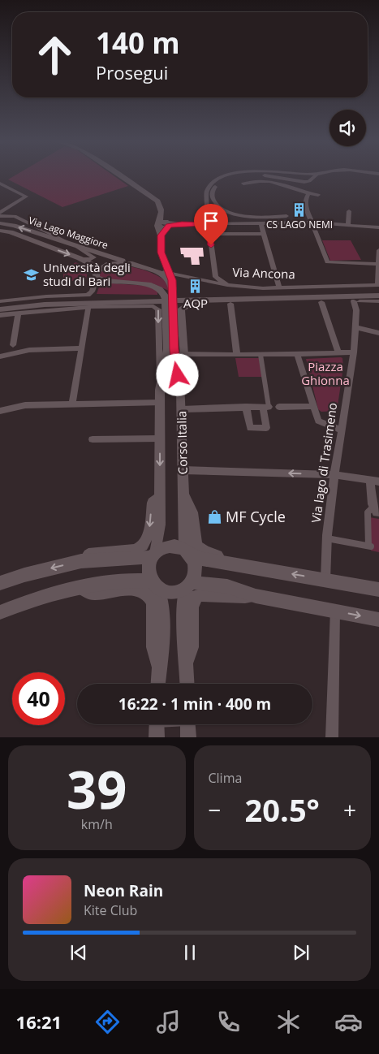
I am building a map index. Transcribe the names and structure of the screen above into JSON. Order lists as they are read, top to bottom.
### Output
{
  "streets": {
    "street": [
      "Via Lago Maggiore",
      "Via Ancona",
      "Corso Italia",
      "Via lago di Trasimeno"
    ]
  },
  "crossings": [
    ["Via Lago Maggiore", "Corso Italia"],
    ["Via Ancona", "Corso Italia"],
    ["Via Ancona", "Via lago di Trasimeno"]
  ],
  "parks": ["Piazza Ghionna"],
  "places": {
    "building": ["CS LAGO NEMI", "AQP"],
    "school or university": ["Università degli studi di Bari"],
    "shop": ["MF Cycle"]
  },
  "page": {
    "turn": ["140 m", "Prosegui"],
    "limit": "40",
    "trip": "16:22 · 1 min · 400 m",
    "tile": [
      ["39", "km/h"],
      "Clima"
    ],
    "heat": ["−", "20.5°", "+"],
    "song": ["Neon Rain", "Kite Club"],
    "tabs": "16:21"
  }
}
